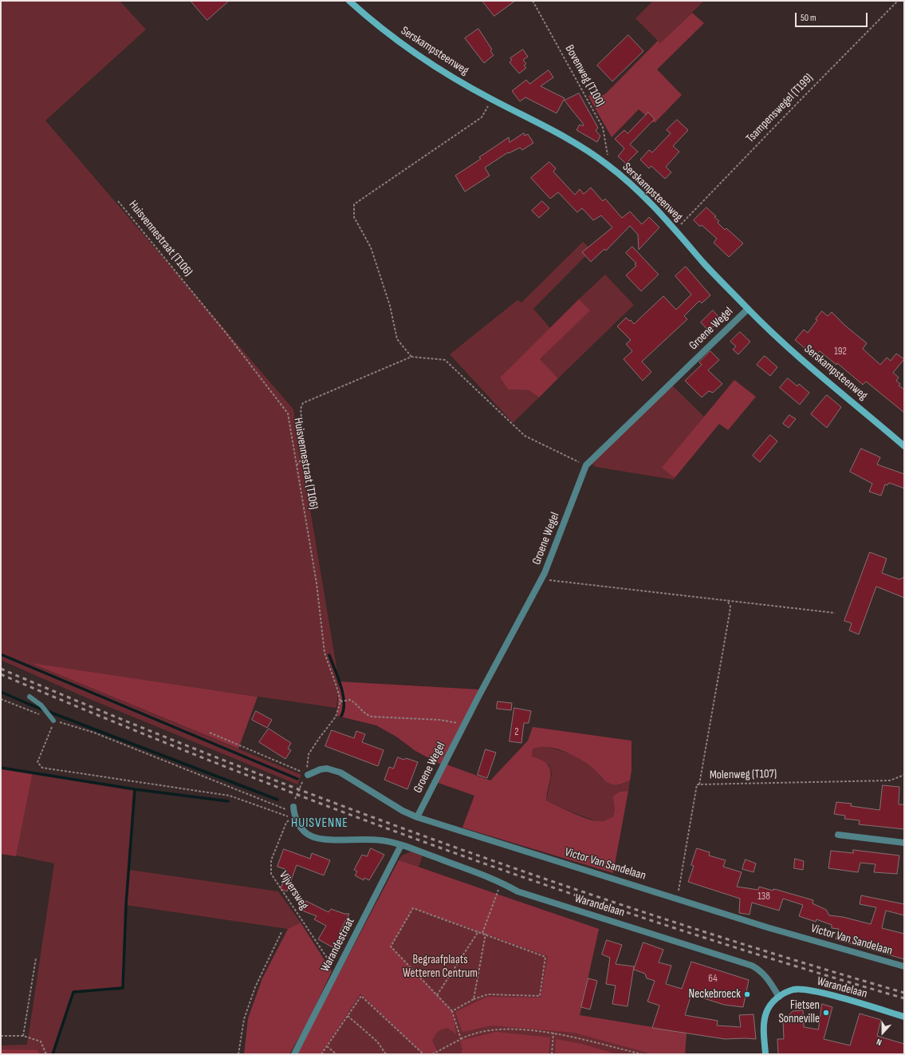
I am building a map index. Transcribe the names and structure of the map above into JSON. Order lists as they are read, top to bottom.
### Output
{
  "streets": {
    "street": [
      "Serskampsteenweg",
      "Groene Wegel",
      "Victor Van Sandelaan",
      "Warandelaan",
      "Warandestraat"
    ],
    "path": [
      "Bovenweg (T100)",
      "Tsampenswegel (T199)",
      "Huisvennestraat (T106)",
      "Molenweg (T107)",
      "Vijversweg"
    ]
  },
  "crossings": [
    ["Serskampsteenweg", "Bovenweg (T100)"],
    ["Serskampsteenweg", "Tsampenswegel (T199)"],
    ["Serskampsteenweg", "Groene Wegel"],
    ["Huisvennestraat (T106)", "Victor Van Sandelaan"],
    ["Groene Wegel", "Victor Van Sandelaan"],
    ["Molenweg (T107)", "Victor Van Sandelaan"],
    ["Vijversweg", "Warandelaan"],
    ["Vijversweg", "Warandestraat"],
    ["Warandelaan", "Warandestraat"]
  ],
  "districts": ["HUISVENNE"],
  "parks": ["Begraafplaats Wetteren Centrum"],
  "places": ["Neckebroeck", "Fietsen Sonneville"],
  "house_numbers": [
    "192",
    "2",
    "138",
    "64"
  ],
  "scale_bar": "50 m",
  "north": "bottom"
}
